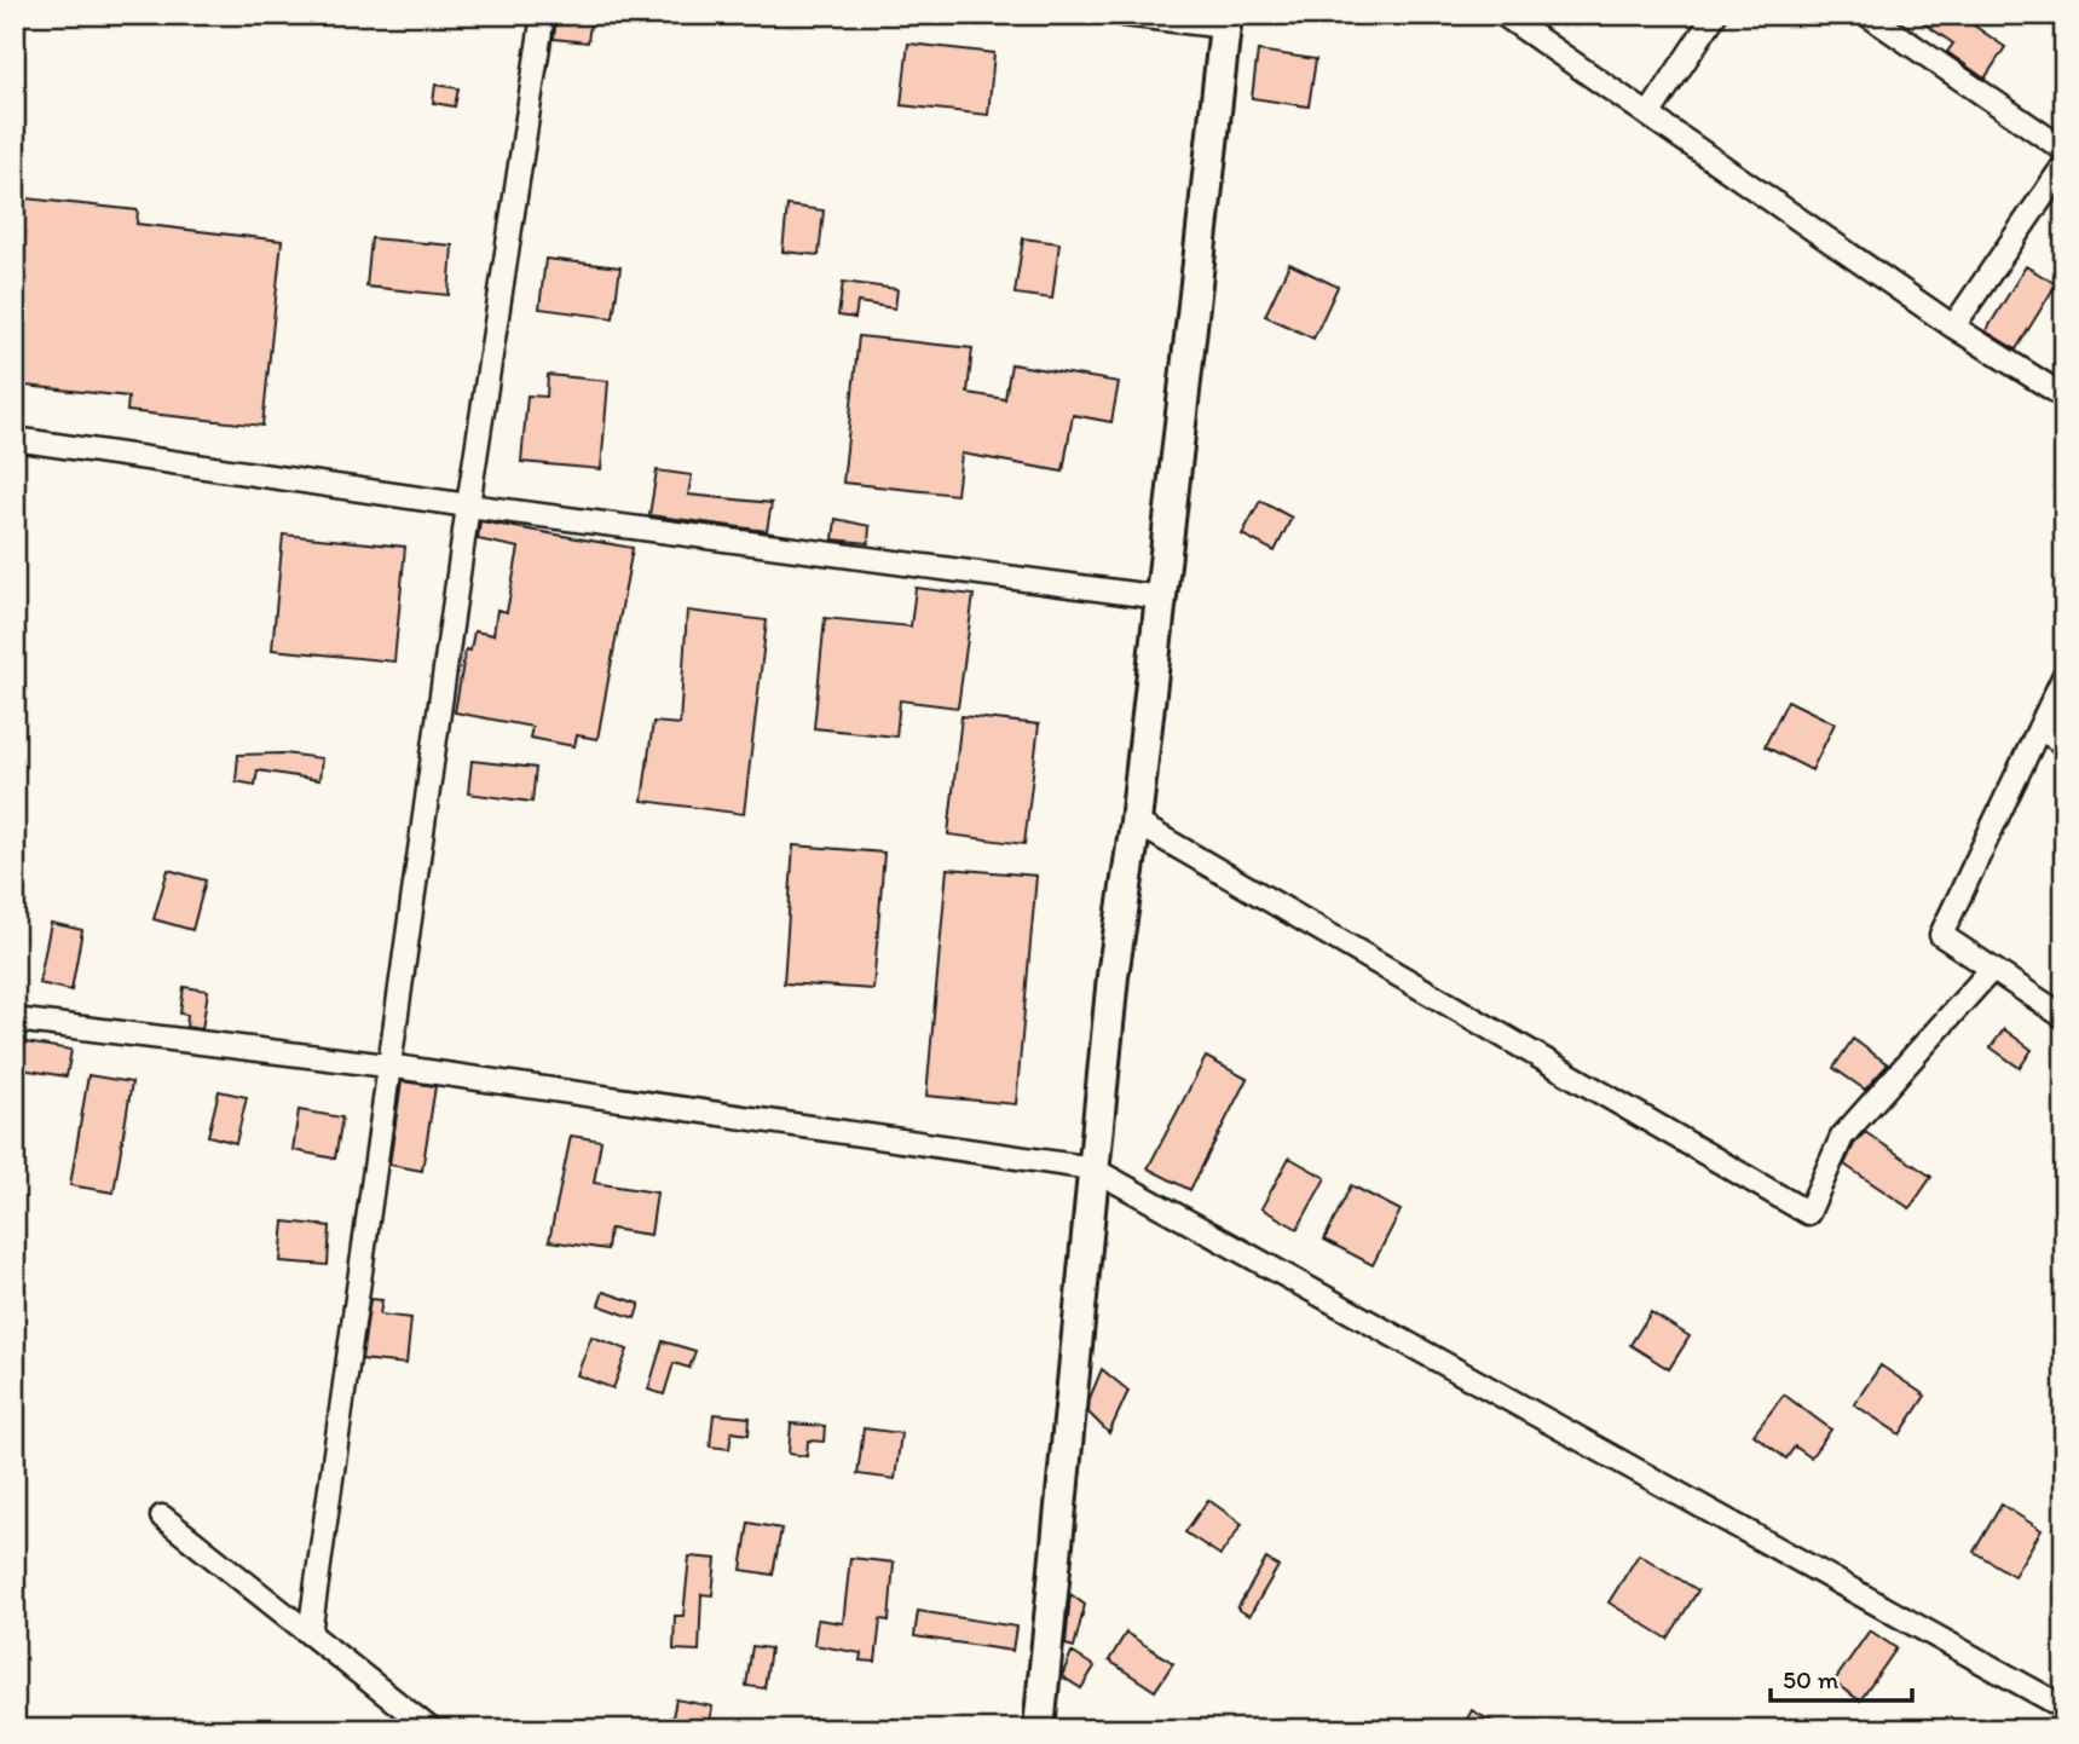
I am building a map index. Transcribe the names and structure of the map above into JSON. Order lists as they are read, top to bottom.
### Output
{
  "scale_bar": "50 m"
}
